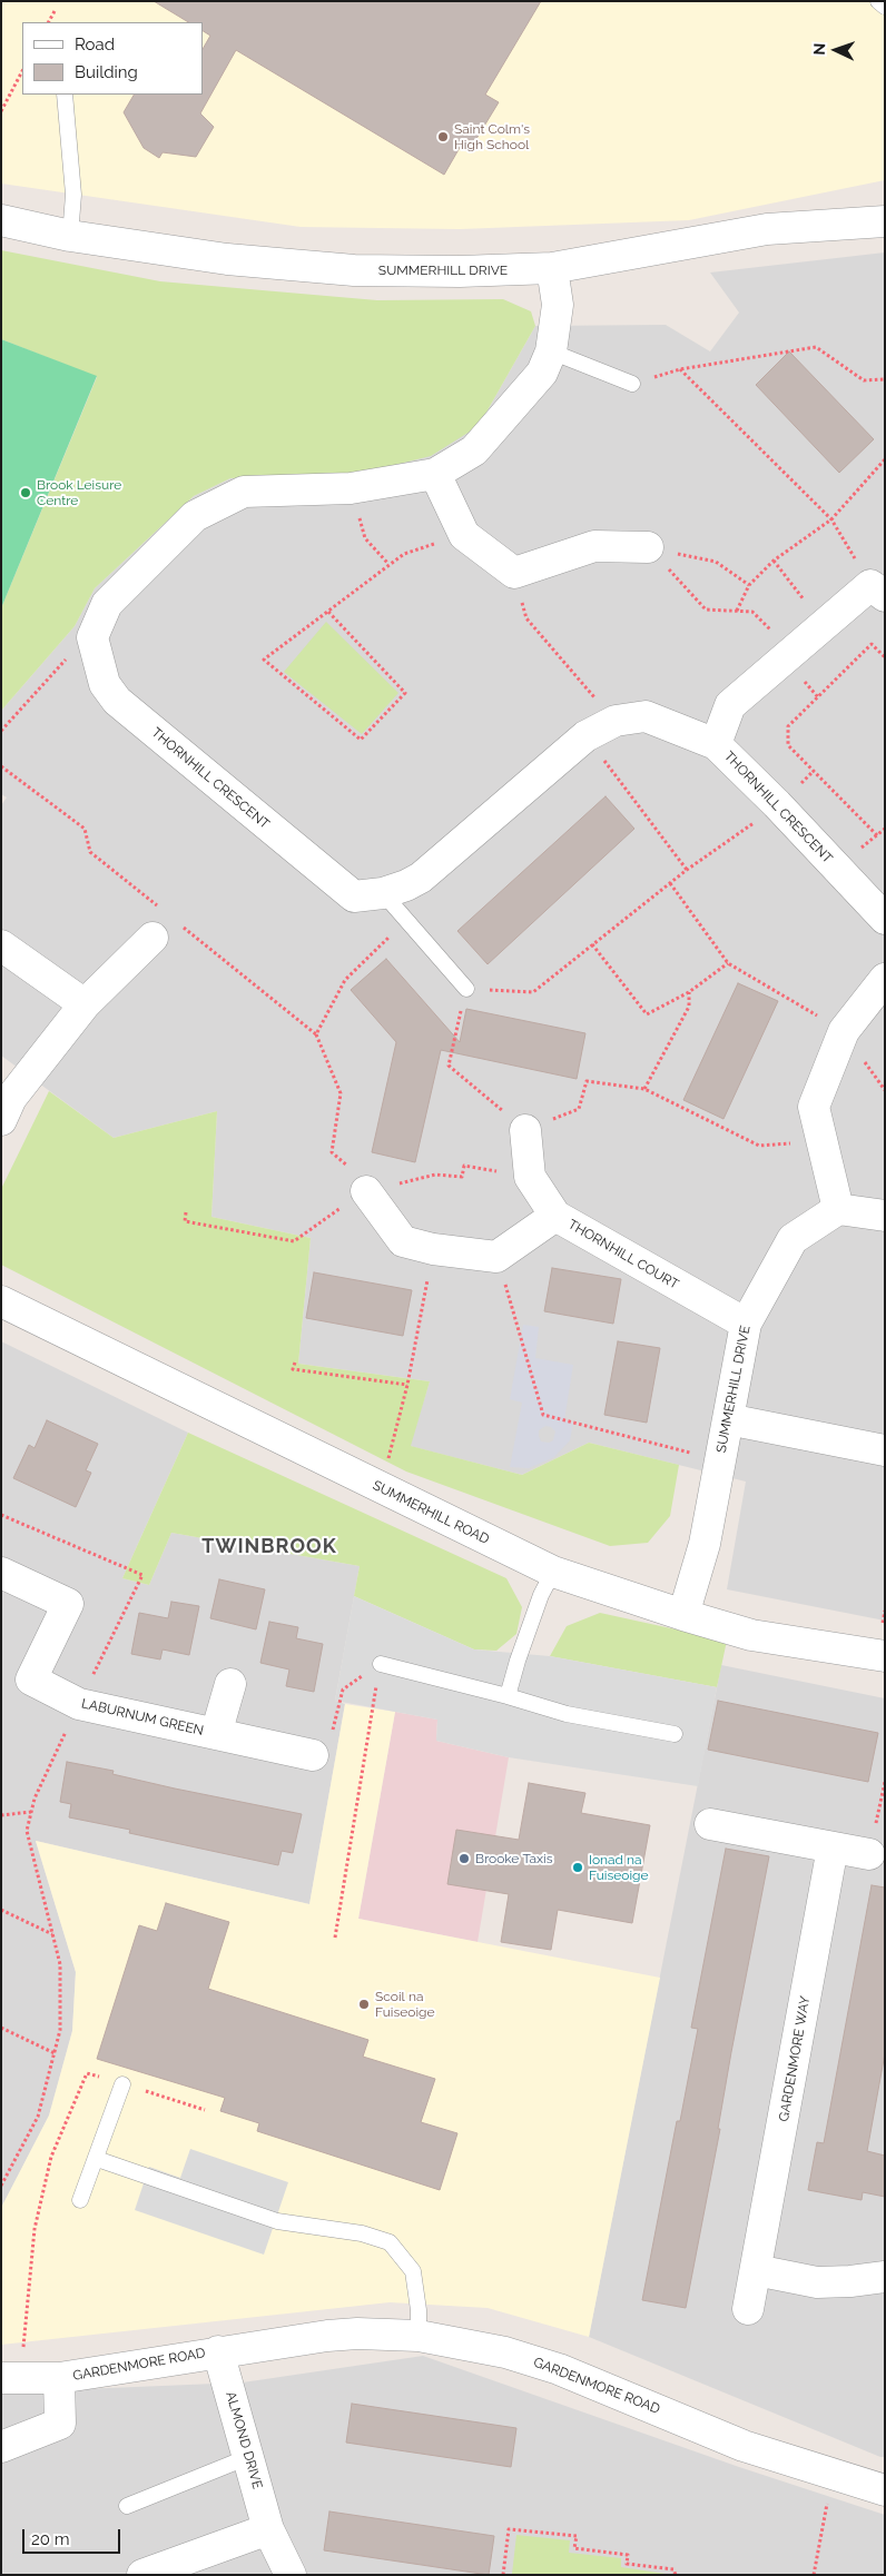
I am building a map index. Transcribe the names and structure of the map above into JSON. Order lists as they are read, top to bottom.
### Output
{
  "streets": {
    "street": [
      "SUMMERHILL DRIVE",
      "THORNHILL CRESCENT",
      "THORNHILL COURT",
      "SUMMERHILL ROAD",
      "LABURNUM GREEN",
      "GARDENMORE WAY",
      "GARDENMORE ROAD",
      "ALMOND DRIVE"
    ]
  },
  "crossings": [
    ["SUMMERHILL DRIVE", "THORNHILL COURT"],
    ["SUMMERHILL DRIVE", "SUMMERHILL ROAD"],
    ["GARDENMORE ROAD", "ALMOND DRIVE"]
  ],
  "districts": ["TWINBROOK"],
  "places": [
    "Saint Colm's High School",
    "Brook Leisure Centre",
    "Brooke Taxis",
    "Ionad na Fuiseoige",
    "Scoil na Fuiseoige"
  ],
  "legend": ["Road", "Building"],
  "scale_bar": "20 m",
  "north": "left"
}
